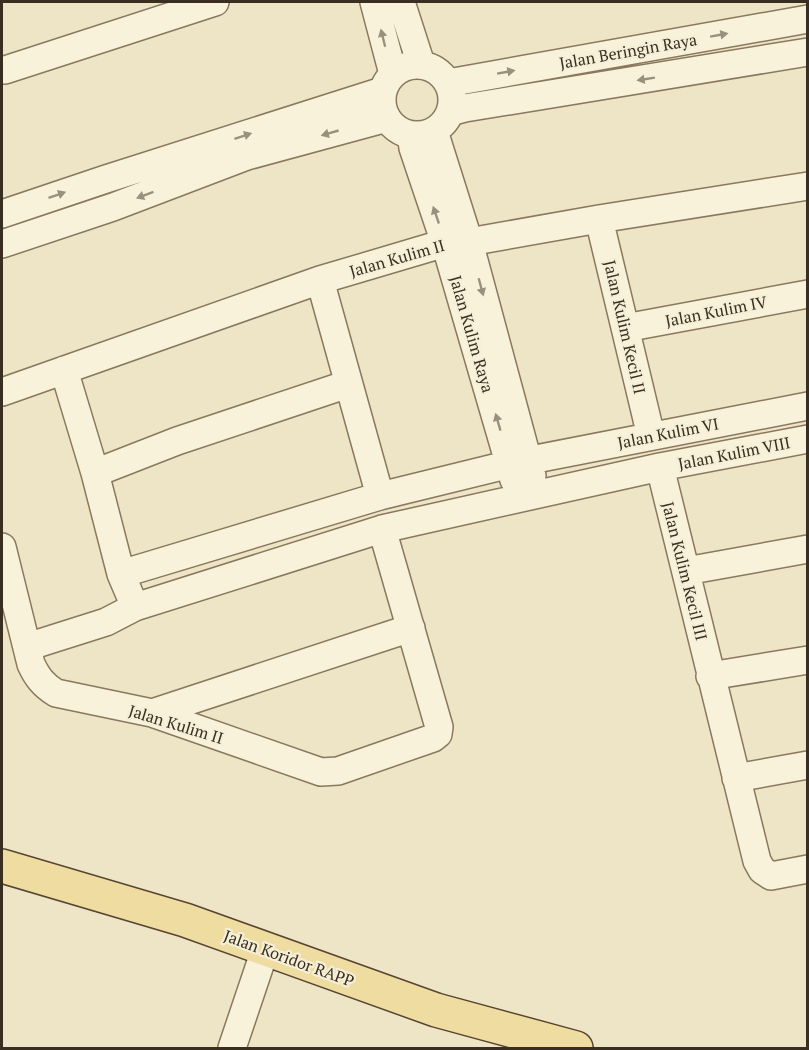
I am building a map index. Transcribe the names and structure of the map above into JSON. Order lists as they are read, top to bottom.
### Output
{
  "streets": {
    "main road": ["Jalan Koridor RAPP"],
    "street": [
      "Jalan Beringin Raya",
      "Jalan Kulim II",
      "Jalan Kulim IV",
      "Jalan Kulim Kecil II",
      "Jalan Kulim Raya",
      "Jalan Kulim VI",
      "Jalan Kulim VIII",
      "Jalan Kulim Kecil III"
    ]
  },
  "crossings": [
    ["Jalan Beringin Raya", "Jalan Kulim Raya"],
    ["Jalan Kulim II", "Jalan Kulim Kecil II"],
    ["Jalan Kulim II", "Jalan Kulim Raya"],
    ["Jalan Kulim II", "Jalan Kulim VIII"],
    ["Jalan Kulim IV", "Jalan Kulim Kecil II"],
    ["Jalan Kulim Kecil II", "Jalan Kulim VI"],
    ["Jalan Kulim Raya", "Jalan Kulim VI"],
    ["Jalan Kulim Raya", "Jalan Kulim VIII"],
    ["Jalan Kulim VIII", "Jalan Kulim Kecil III"]
  ]
}
